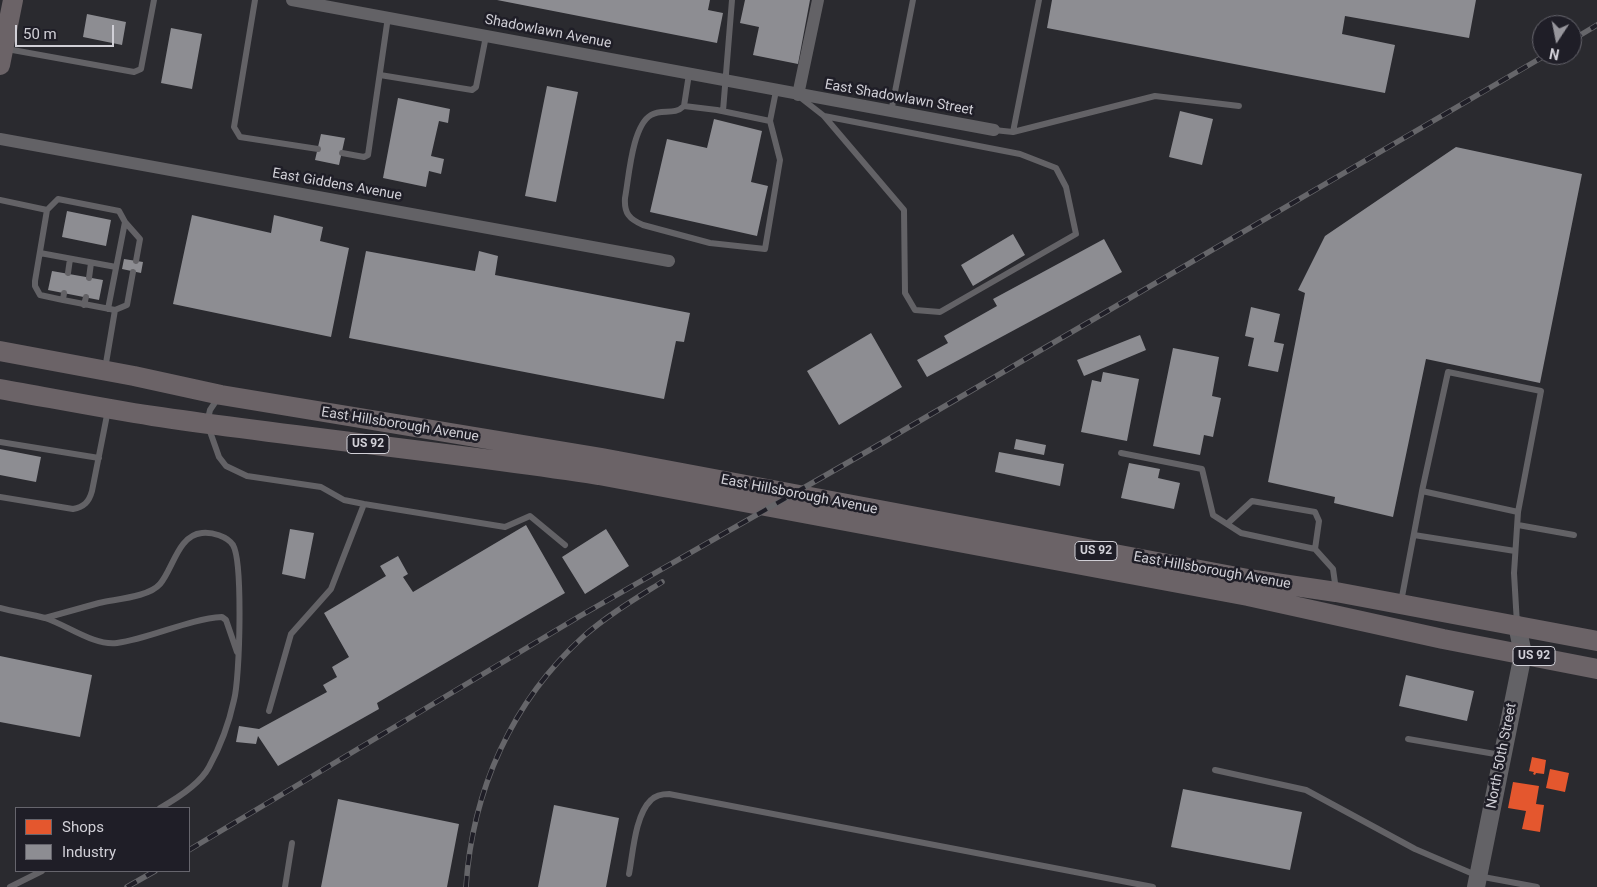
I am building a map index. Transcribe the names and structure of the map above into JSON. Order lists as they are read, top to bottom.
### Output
{
  "streets": {
    "main road": ["East Hillsborough Avenue", "US 92"],
    "street": [
      "Shadowlawn Avenue",
      "East Shadowlawn Street",
      "East Giddens Avenue",
      "North 50th Street"
    ]
  },
  "crossings": [
    ["Shadowlawn Avenue", "East Shadowlawn Street"],
    ["East Hillsborough Avenue", "North 50th Street"]
  ],
  "legend": ["Shops", "Industry"],
  "scale_bar": "50 m",
  "north": "bottom"
}
